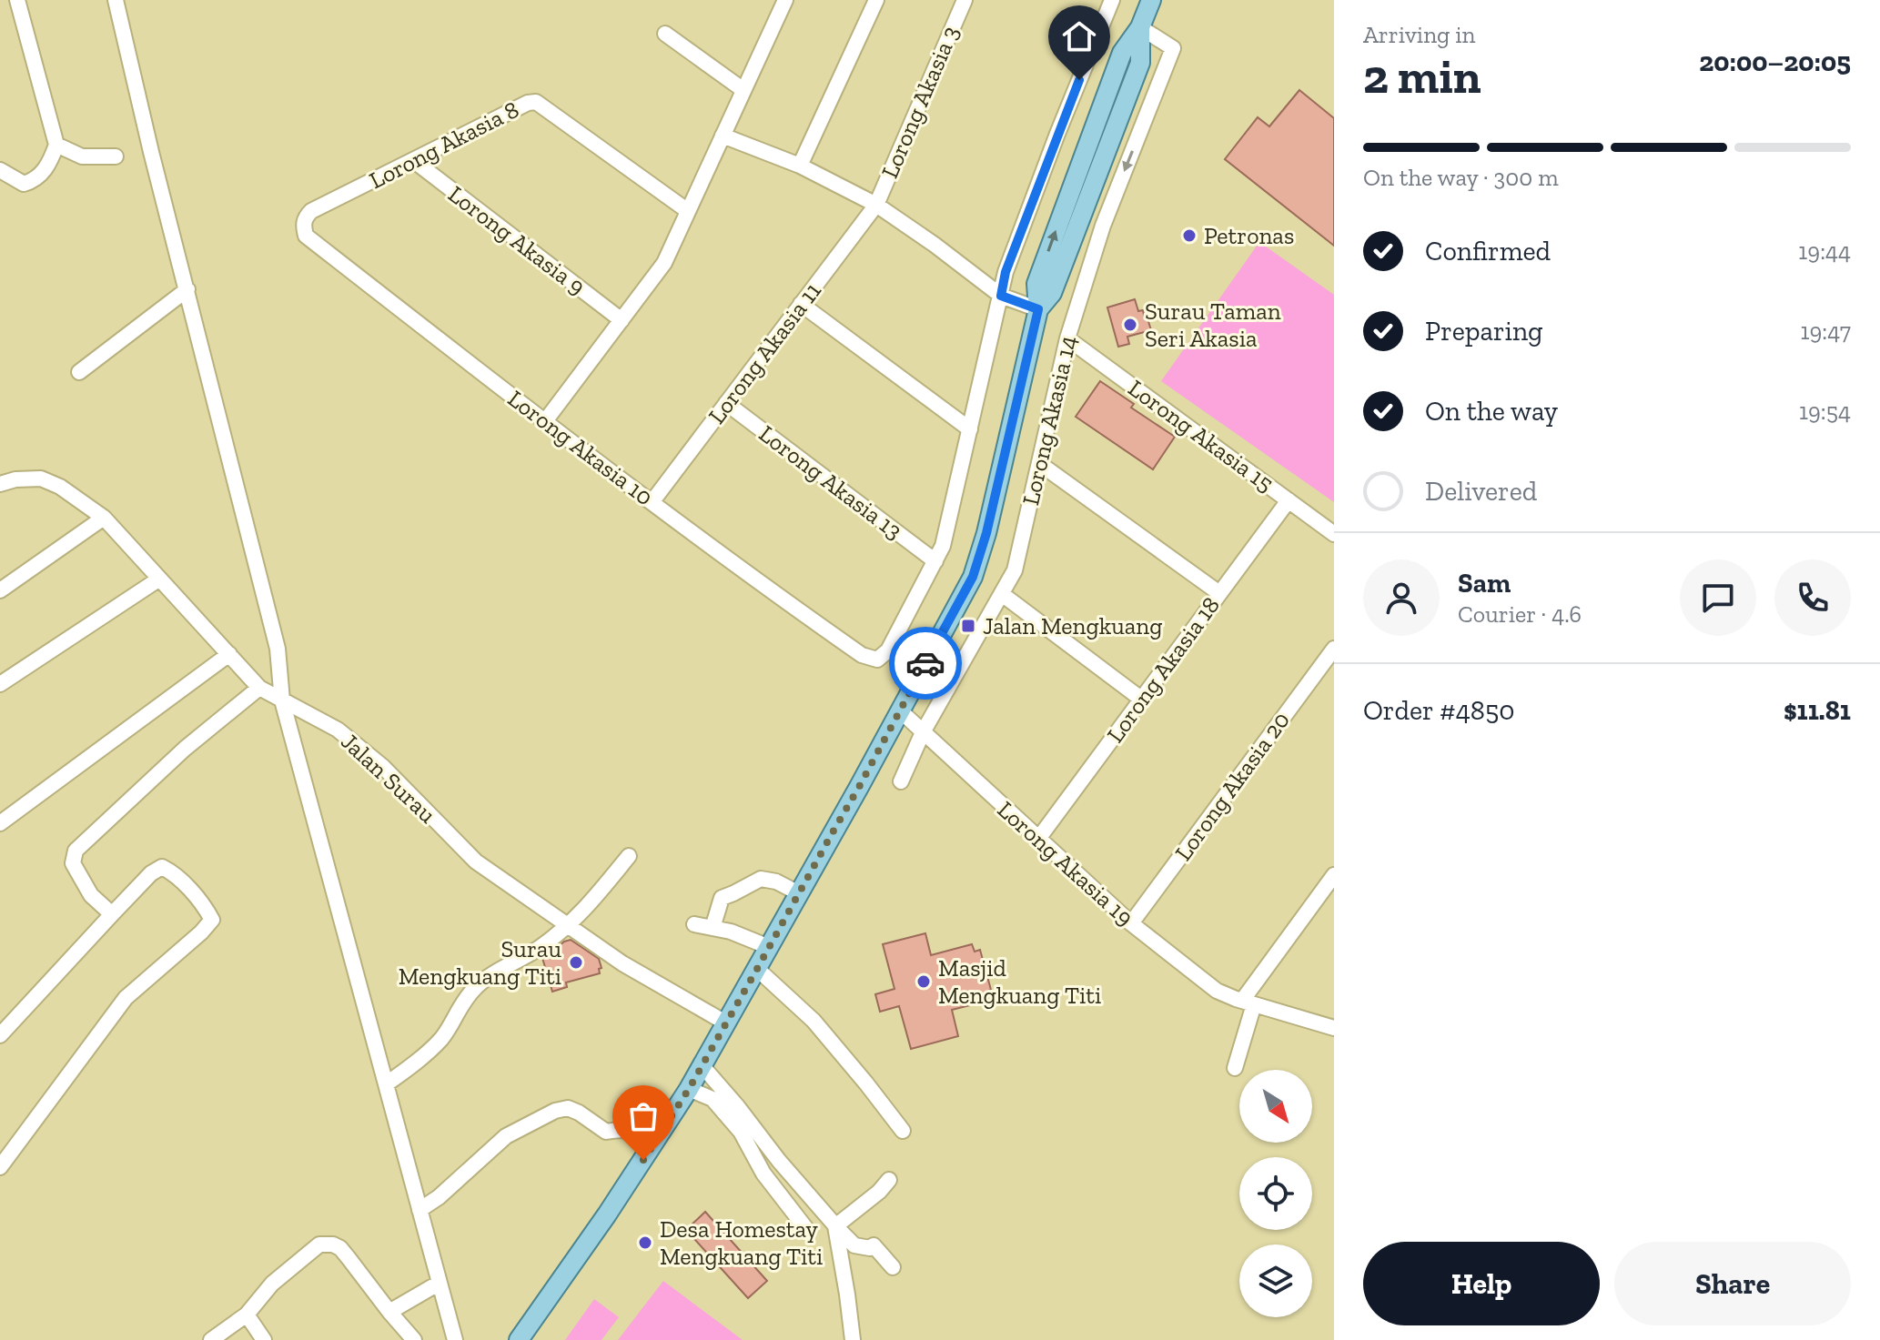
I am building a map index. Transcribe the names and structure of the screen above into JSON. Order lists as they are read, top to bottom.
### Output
{
  "streets": {
    "street": [
      "Lorong Akasia 3",
      "Lorong Akasia 8",
      "Lorong Akasia 9",
      "Lorong Akasia 11",
      "Lorong Akasia 14",
      "Lorong Akasia 15",
      "Lorong Akasia 10",
      "Lorong Akasia 13",
      "Lorong Akasia 18",
      "Jalan Surau",
      "Lorong Akasia 20",
      "Lorong Akasia 19"
    ]
  },
  "crossings": [
    ["Lorong Akasia 3", "Lorong Akasia 11"],
    ["Lorong Akasia 8", "Lorong Akasia 9"],
    ["Lorong Akasia 8", "Lorong Akasia 10"],
    ["Lorong Akasia 11", "Lorong Akasia 10"],
    ["Lorong Akasia 11", "Lorong Akasia 13"],
    ["Lorong Akasia 14", "Lorong Akasia 15"],
    ["Lorong Akasia 14", "Lorong Akasia 19"],
    ["Lorong Akasia 15", "Lorong Akasia 18"],
    ["Lorong Akasia 10", "Lorong Akasia 13"],
    ["Lorong Akasia 18", "Lorong Akasia 19"],
    ["Lorong Akasia 20", "Lorong Akasia 19"]
  ],
  "places": {
    "other": [
      "Petronas",
      "Surau Taman Seri Akasia",
      "Surau Mengkuang Titi",
      "Masjid Mengkuang Titi",
      "Desa Homestay Mengkuang Titi"
    ],
    "transit": ["Jalan Mengkuang"]
  },
  "north": "bottom right",
  "page": {
    "heading": ["2 min", "Arriving in", "20:00–20:05"],
    "panel": [
      "Sam",
      "Courier · 4.6",
      "Order #4850",
      "$11.81"
    ],
    "bar": "On the way · 300 m",
    "list": [
      ["Confirmed", "19:44"],
      ["Preparing", "19:47"],
      ["On the way", "19:54"],
      "Delivered"
    ],
    "buttons": ["Help", "Share"]
  }
}
